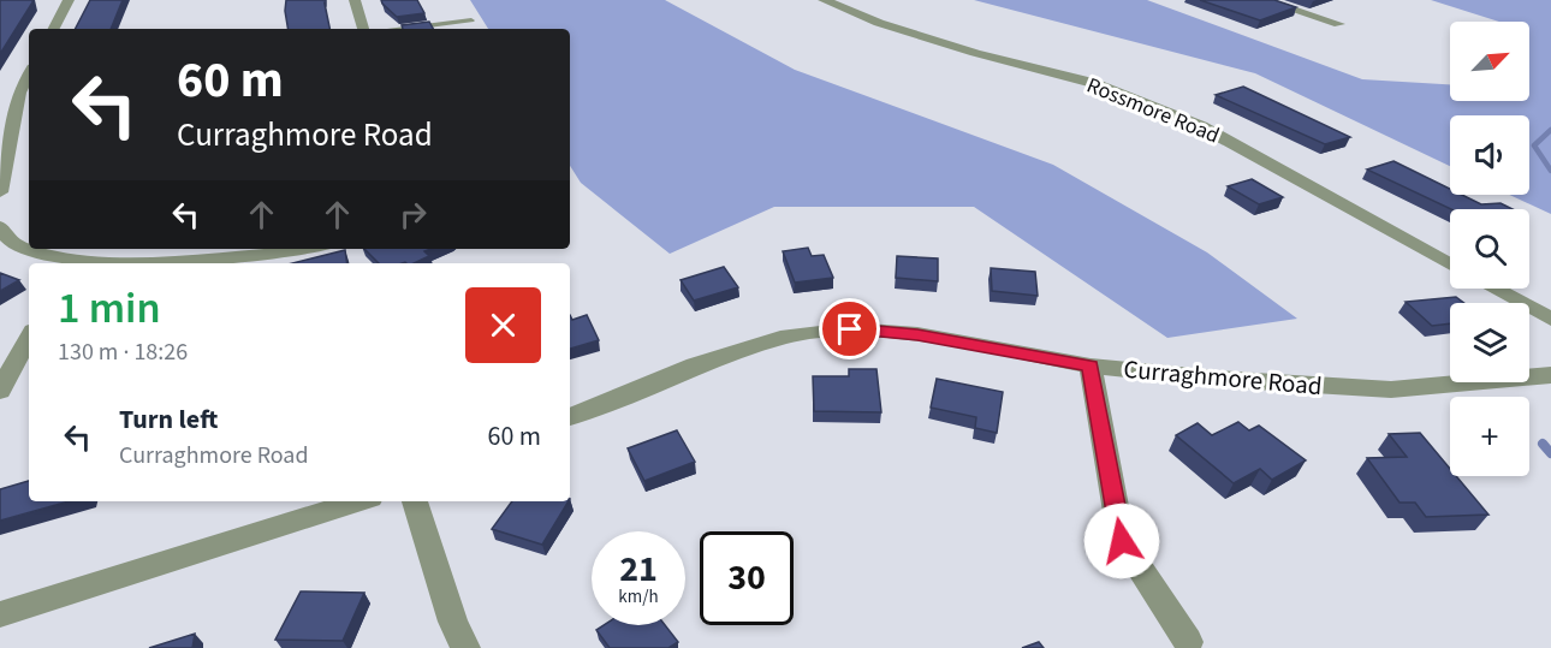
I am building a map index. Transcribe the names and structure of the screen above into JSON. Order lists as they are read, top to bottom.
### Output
{
  "streets": {
    "street": ["Rossmore Road", "Curraghmore Road"]
  },
  "north": "top right",
  "page": {
    "map_buttons": "+",
    "turn": ["60 m", "Curraghmore Road"],
    "heading": ["1 min", "130 m · 18:26"],
    "list": [
      {
        "name": "Turn left",
        "note": "Curraghmore Road",
        "value": "60 m"
      }
    ],
    "speed": "21 km/h",
    "limit": "30"
  }
}
